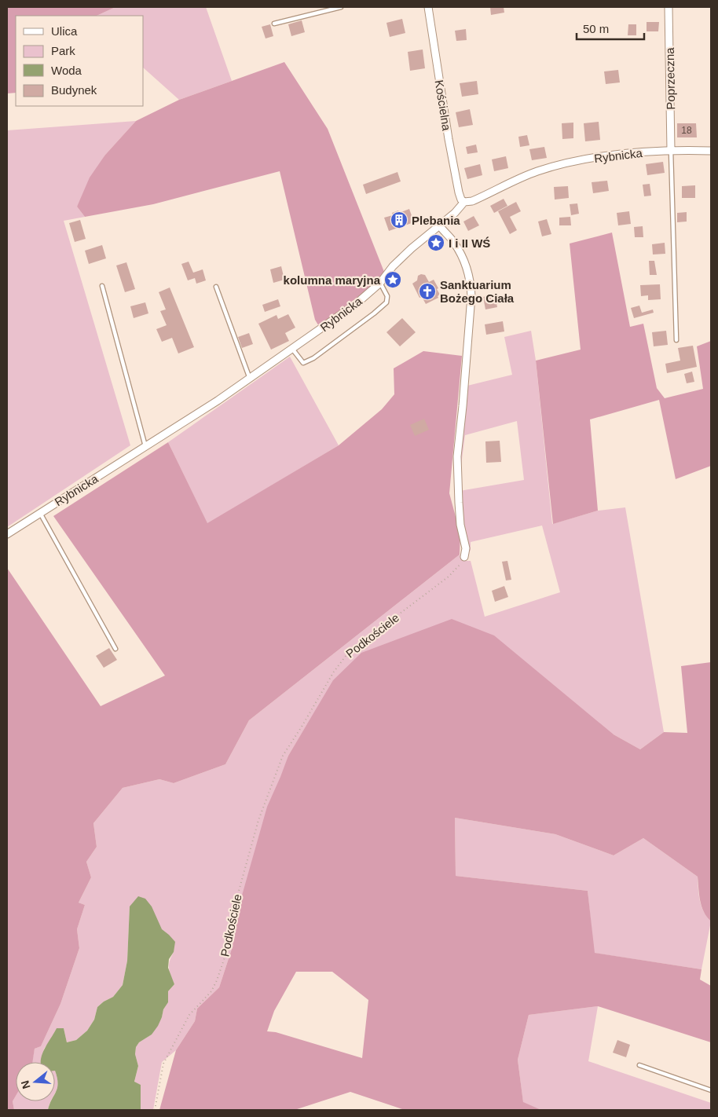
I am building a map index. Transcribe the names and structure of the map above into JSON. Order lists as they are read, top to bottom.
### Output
{
  "streets": {
    "street": ["Poprzeczna", "Kościelna", "Rybnicka"],
    "path": ["Podkościele"]
  },
  "crossings": [
    ["Poprzeczna", "Rybnicka"],
    ["Kościelna", "Rybnicka"]
  ],
  "places": {
    "building": ["Plebania"],
    "place": ["I i II WŚ", "kolumna maryjna"],
    "church": ["Sanktuarium Bożego Ciała"]
  },
  "house_numbers": ["18"],
  "legend": [
    "Ulica",
    "Park",
    "Woda",
    "Budynek"
  ],
  "scale_bar": "50 m",
  "north": "left"
}
